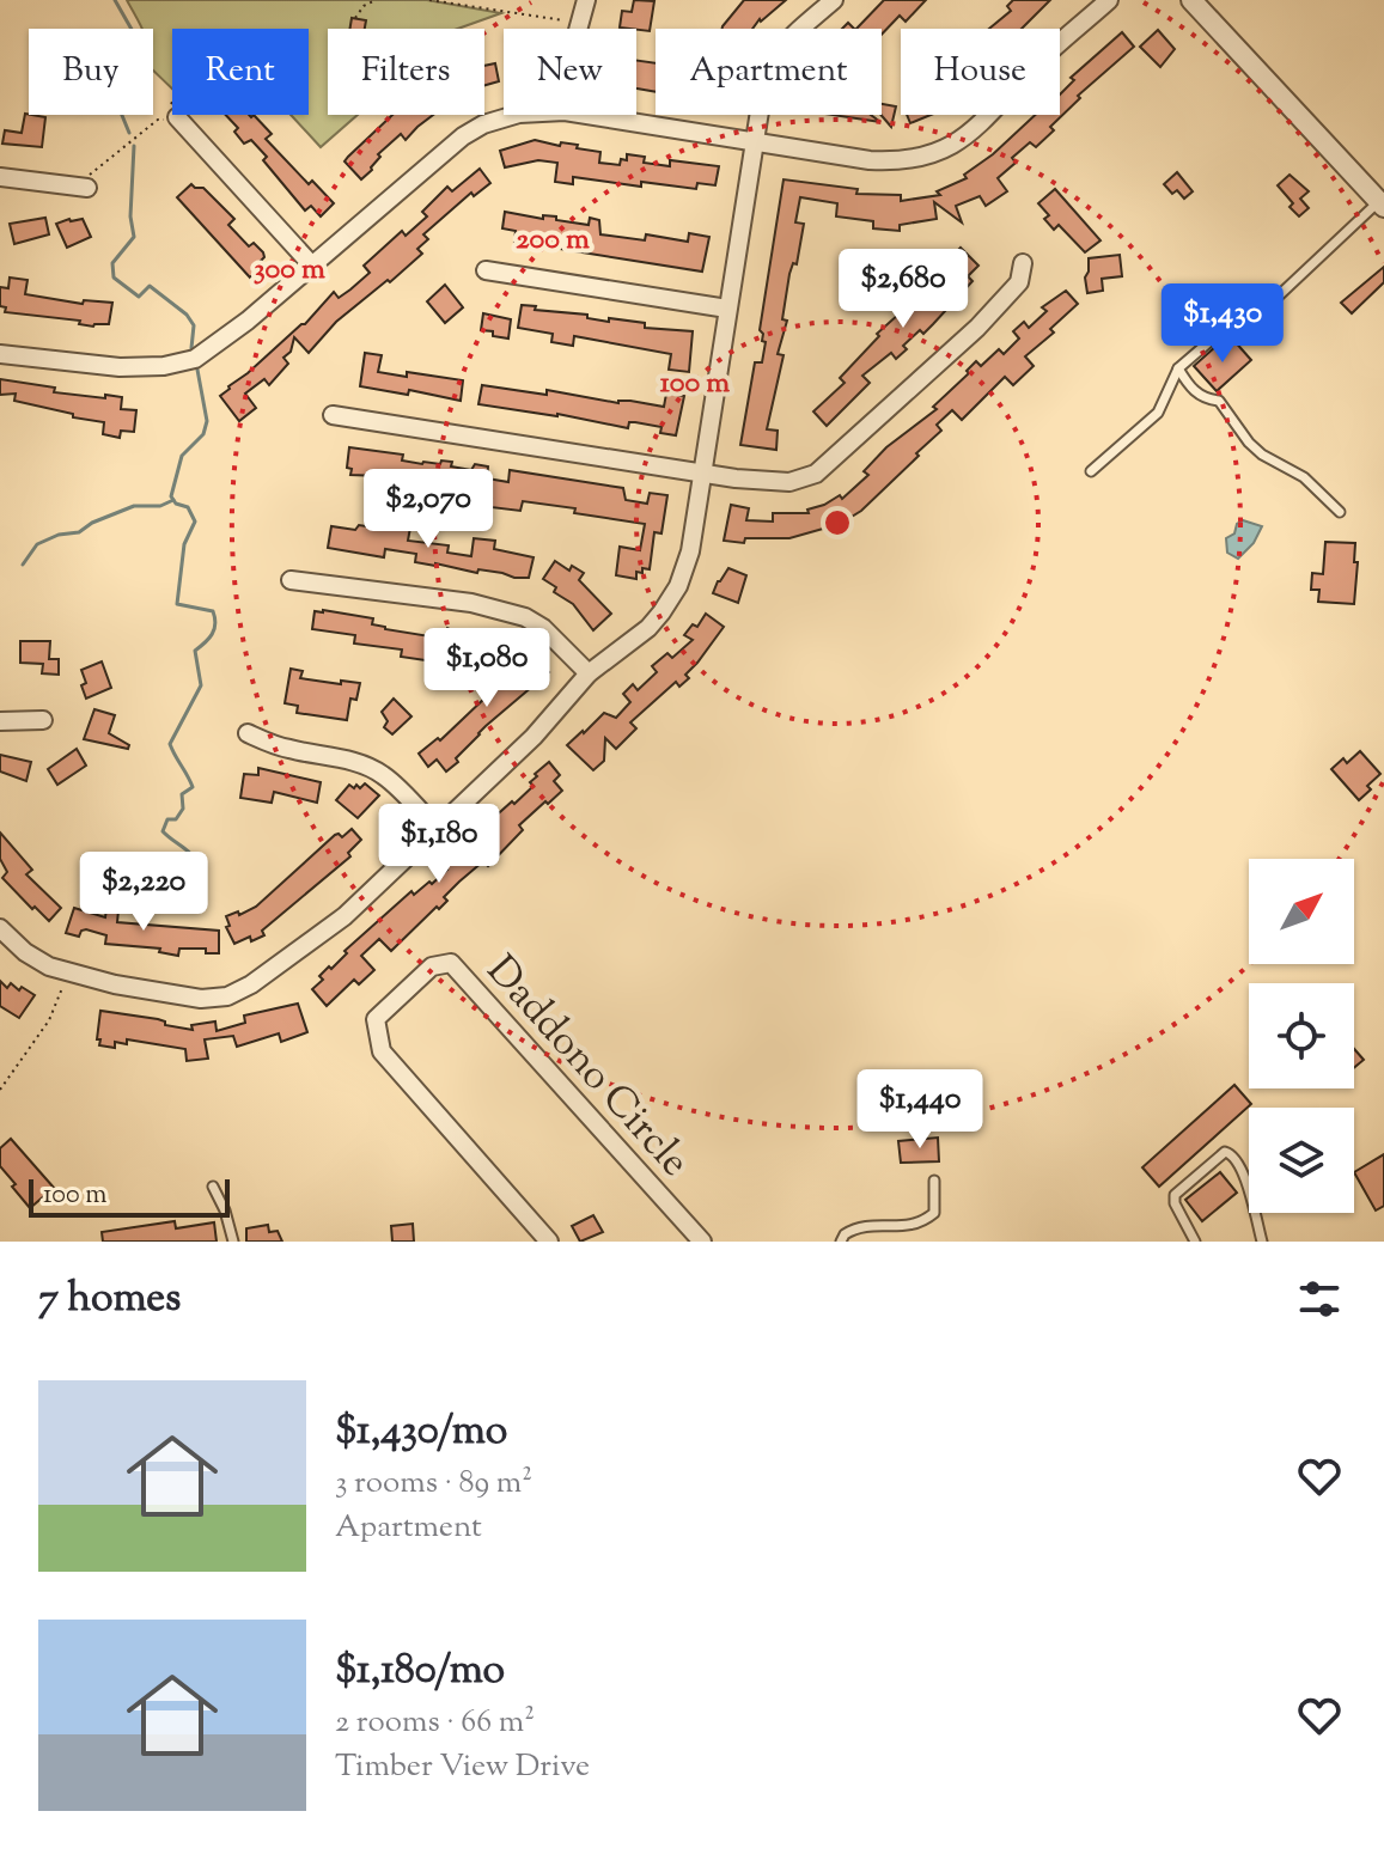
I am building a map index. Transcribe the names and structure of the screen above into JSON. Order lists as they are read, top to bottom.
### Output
{
  "streets": {
    "street": ["Daddono Circle"]
  },
  "scale_bar": "100 m",
  "north": "top right",
  "page": {
    "chip": [
      "Buy",
      "Rent",
      "Filters",
      "New",
      "Apartment",
      "House"
    ],
    "price": [
      "$2,680",
      "$1,430",
      "$2,070",
      "$1,080",
      "$1,180",
      "$2,220",
      "$1,440"
    ],
    "scale": "100 m",
    "heading": "7 homes",
    "list": [
      {
        "name": "$1,430/mo",
        "note": "3 rooms · 89 m² · Apartment"
      },
      {
        "name": "$1,180/mo",
        "note": "2 rooms · 66 m² · Timber View Drive"
      }
    ]
  },
  "rings": ["200 m", "300 m", "100 m"]
}
